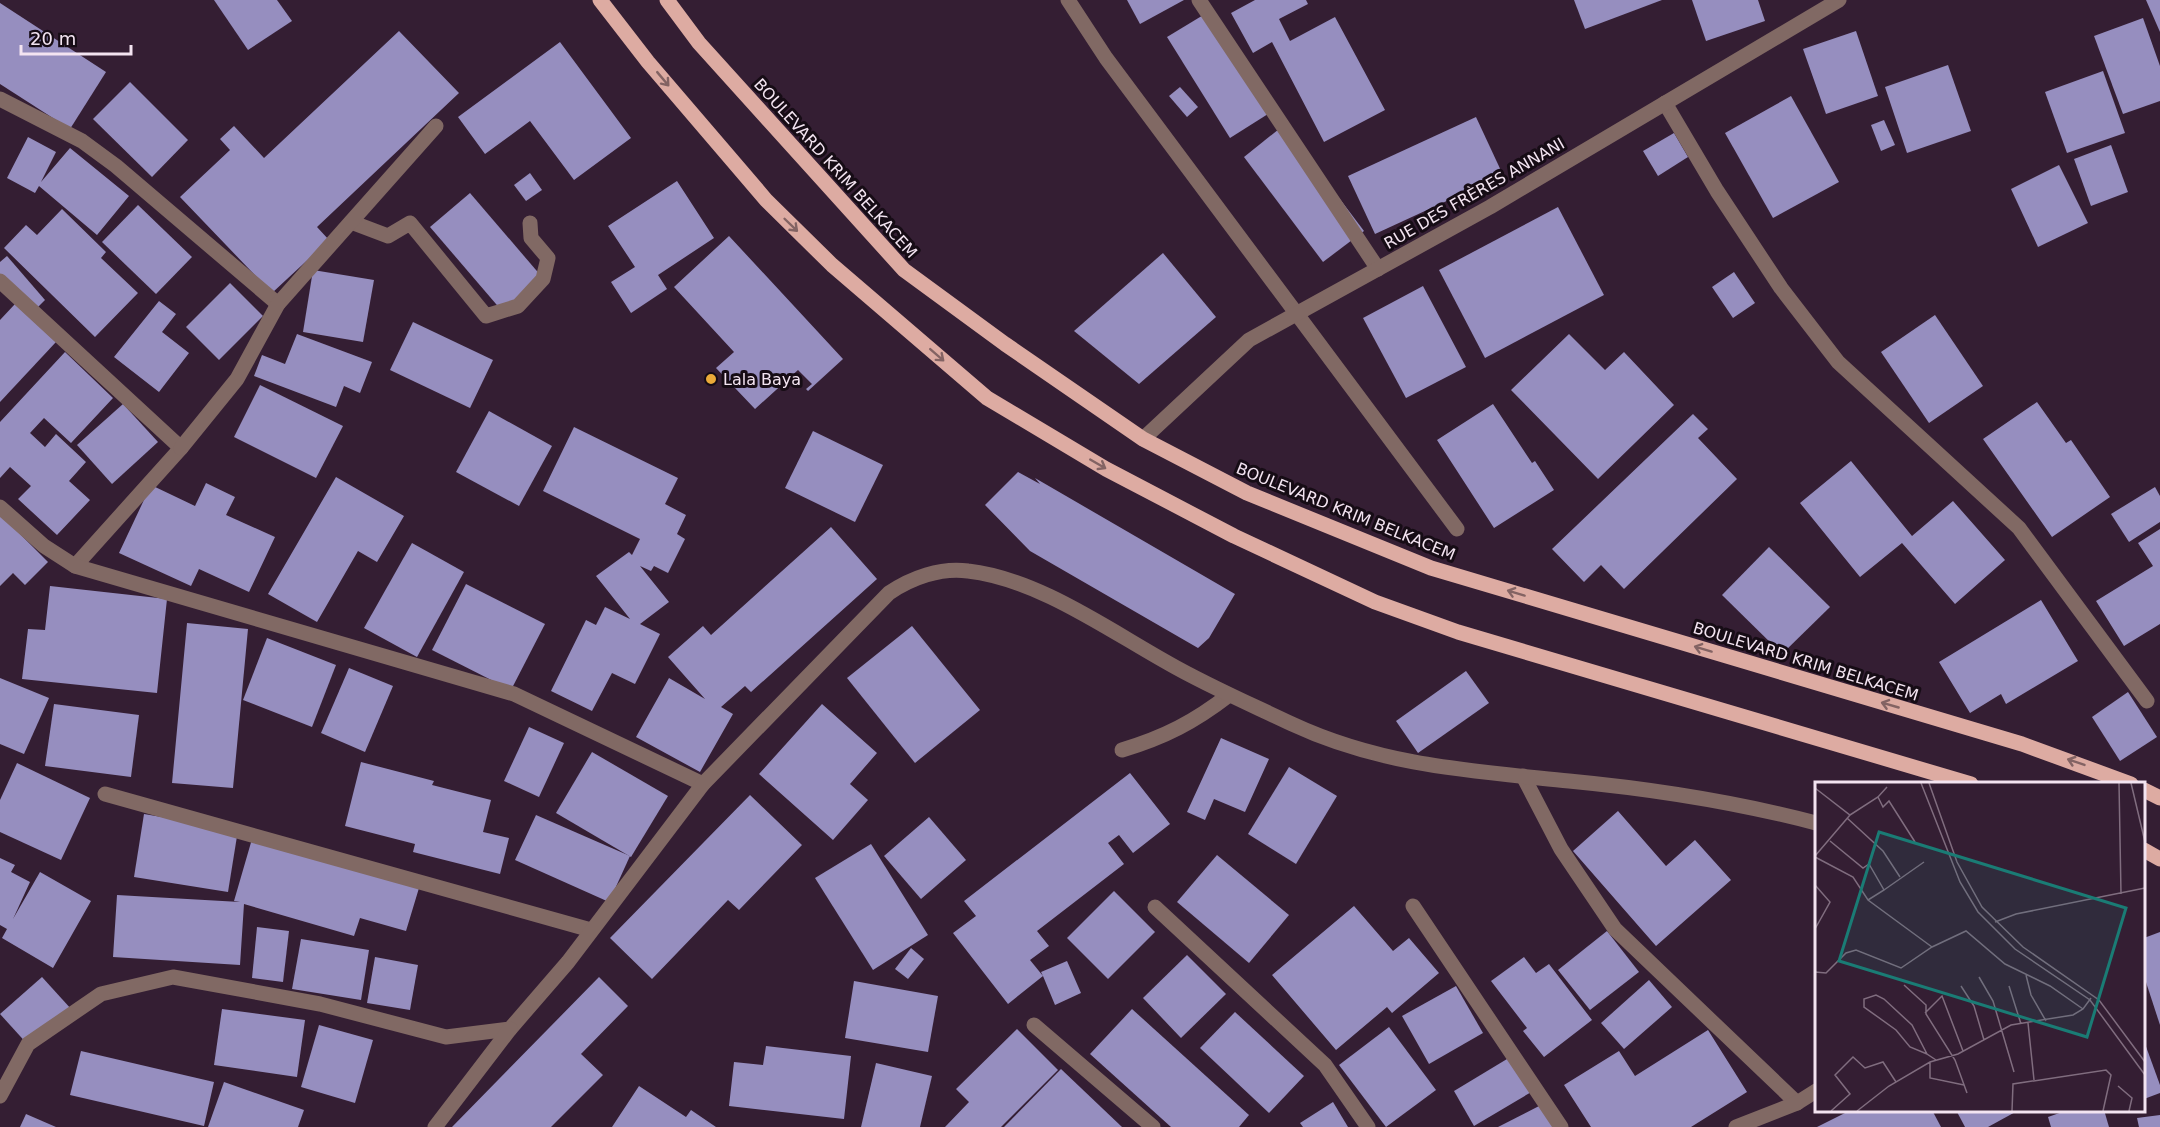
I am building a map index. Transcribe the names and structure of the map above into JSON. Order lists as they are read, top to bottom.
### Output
{
  "streets": {
    "main road": ["BOULEVARD KRIM BELKACEM"],
    "street": ["RUE DES FRÈRES ANNANI"]
  },
  "crossings": [
    ["BOULEVARD KRIM BELKACEM", "RUE DES FRÈRES ANNANI"]
  ],
  "places": ["Lala Baya"],
  "scale_bar": "20 m"
}
